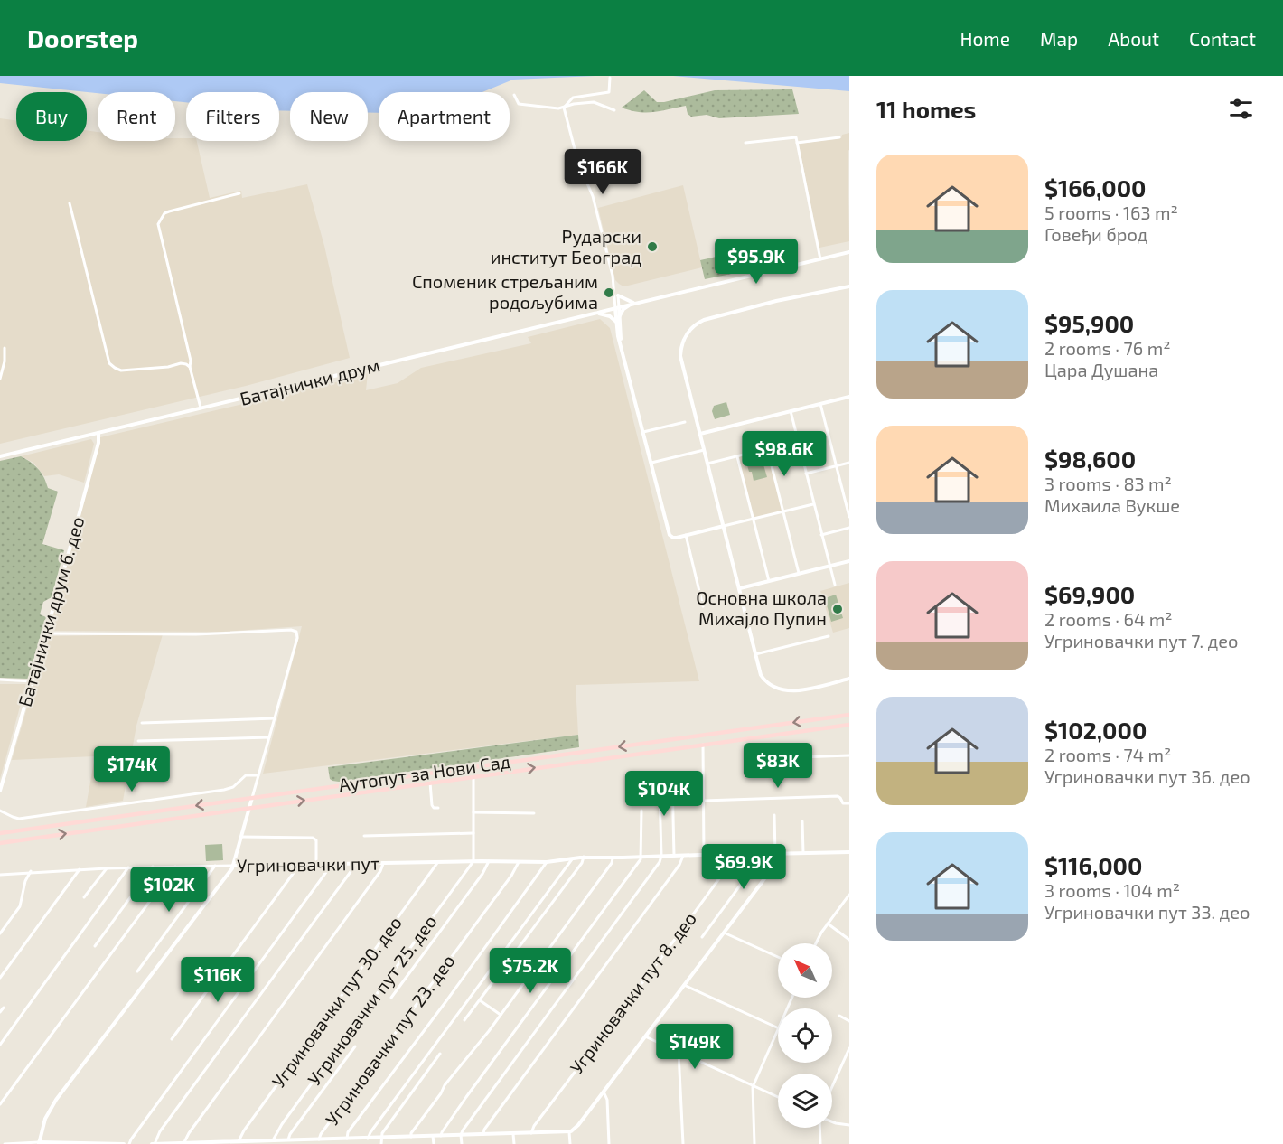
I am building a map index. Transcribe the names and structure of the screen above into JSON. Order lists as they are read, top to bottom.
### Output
{
  "streets": {
    "main road": ["Аутопут за Нови Сад"],
    "street": [
      "Батајнички друм",
      "Батајнички друм 6. део",
      "Угриновачки пут",
      "Угриновачки пут 8. део",
      "Угриновачки пут 25. део",
      "Угриновачки пут 30. део",
      "Угриновачки пут 23. део"
    ]
  },
  "crossings": [
    ["Батајнички друм", "Батајнички друм 6. део"],
    ["Угриновачки пут", "Угриновачки пут 8. део"],
    ["Угриновачки пут", "Угриновачки пут 25. део"],
    ["Угриновачки пут", "Угриновачки пут 30. део"],
    ["Угриновачки пут", "Угриновачки пут 23. део"]
  ],
  "places": ["Рударски институт Београд", "Споменик стрељаним родољубима", "Основна школа Михајло Пупин"],
  "north": "top left",
  "page": {
    "header": "Doorstep",
    "nav": [
      "Home",
      "Map",
      "About",
      "Contact"
    ],
    "heading": "11 homes",
    "chip": [
      "Buy",
      "Rent",
      "Filters",
      "New",
      "Apartment"
    ],
    "list": [
      {
        "name": "$166,000",
        "note": "5 rooms · 163 m² · Говеђи брод"
      },
      {
        "name": "$95,900",
        "note": "2 rooms · 76 m² · Цара Душана"
      },
      {
        "name": "$98,600",
        "note": "3 rooms · 83 m² · Михаила Вукше"
      },
      {
        "name": "$69,900",
        "note": "2 rooms · 64 m² · Угриновачки пут 7. део"
      },
      {
        "name": "$102,000",
        "note": "2 rooms · 74 m² · Угриновачки пут 36. део"
      },
      {
        "name": "$116,000",
        "note": "3 rooms · 104 m² · Угриновачки пут 33. део"
      }
    ],
    "price": [
      "$166K",
      "$95.9K",
      "$98.6K",
      "$83K",
      "$174K",
      "$104K",
      "$69.9K",
      "$102K",
      "$75.2K",
      "$116K",
      "$149K"
    ]
  }
}
